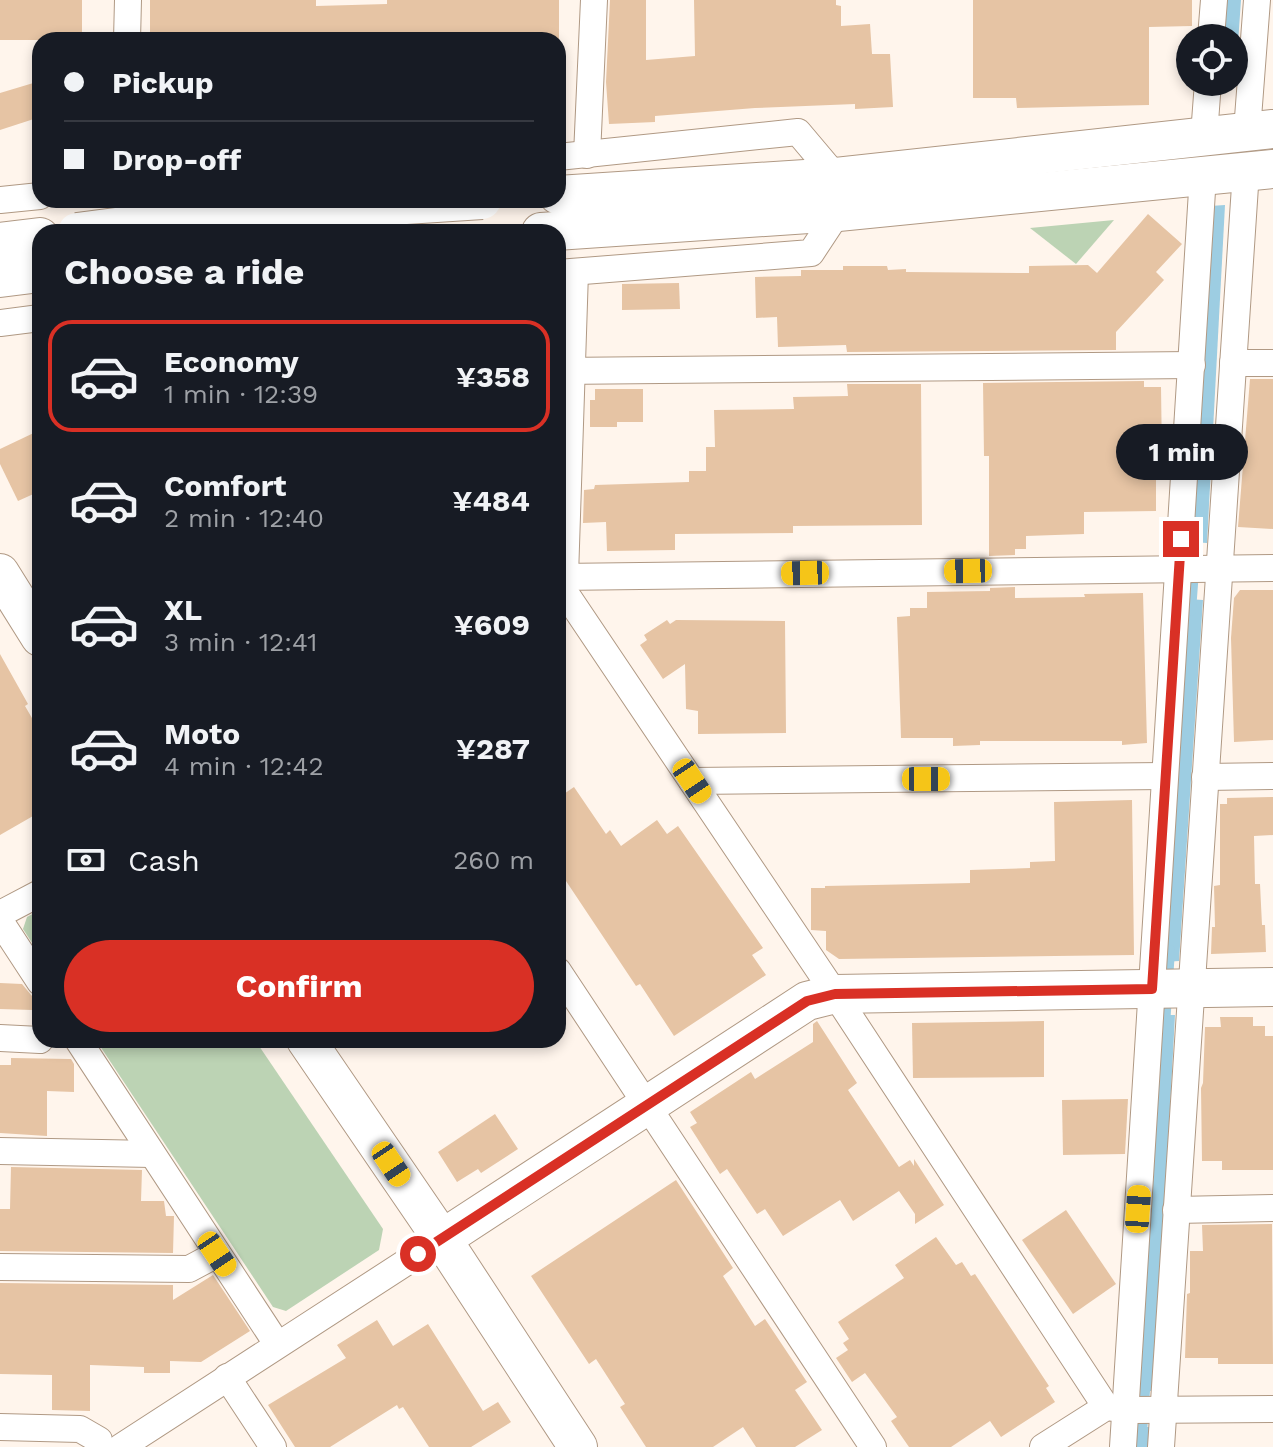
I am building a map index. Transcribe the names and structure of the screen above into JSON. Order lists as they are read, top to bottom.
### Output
{
  "page": {
    "banner": ["Pickup", "Drop-off"],
    "heading": "Choose a ride",
    "list": [
      {
        "name": "Economy",
        "note": "1 min · 12:39",
        "value": "¥358"
      },
      {
        "name": "Comfort",
        "note": "2 min · 12:40",
        "value": "¥484"
      },
      {
        "name": "XL",
        "note": "3 min · 12:41",
        "value": "¥609"
      },
      {
        "name": "Moto",
        "note": "4 min · 12:42",
        "value": "¥287"
      }
    ],
    "bubble": "1 min",
    "pay": ["Cash", "260 m"],
    "buttons": "Confirm"
  }
}
